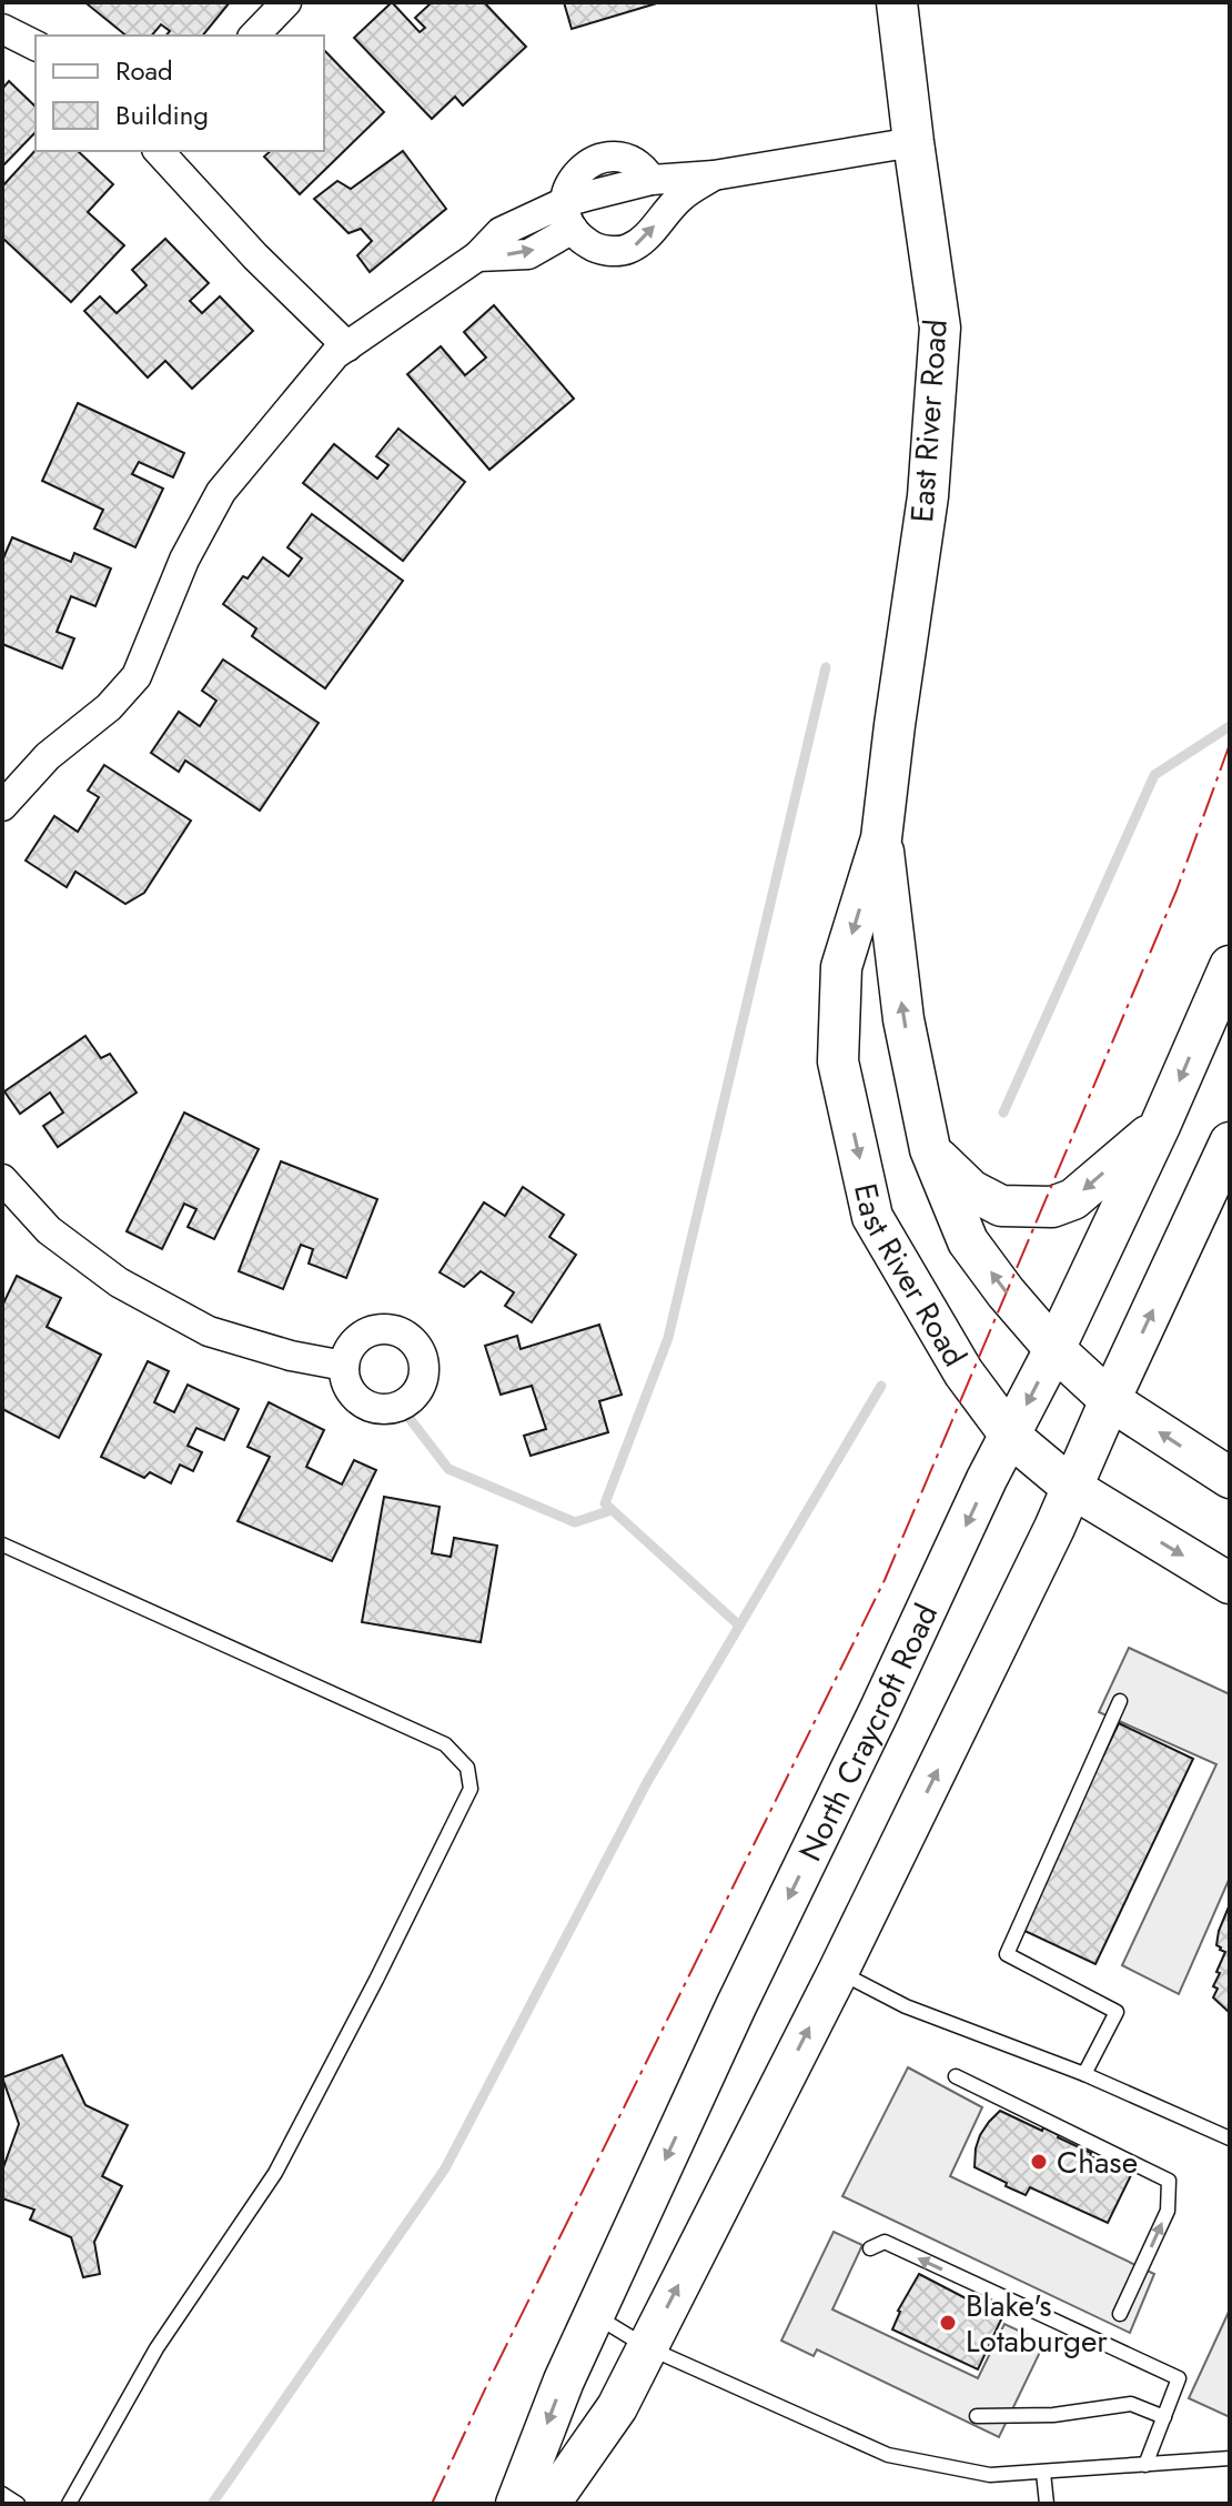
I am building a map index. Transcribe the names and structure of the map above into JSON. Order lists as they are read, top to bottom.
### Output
{
  "streets": {
    "main road": ["East River Road", "North Craycroft Road"]
  },
  "crossings": [
    ["East River Road", "North Craycroft Road"]
  ],
  "places": ["Chase", "Blake's Lotaburger"],
  "legend": ["Road", "Building"]
}
